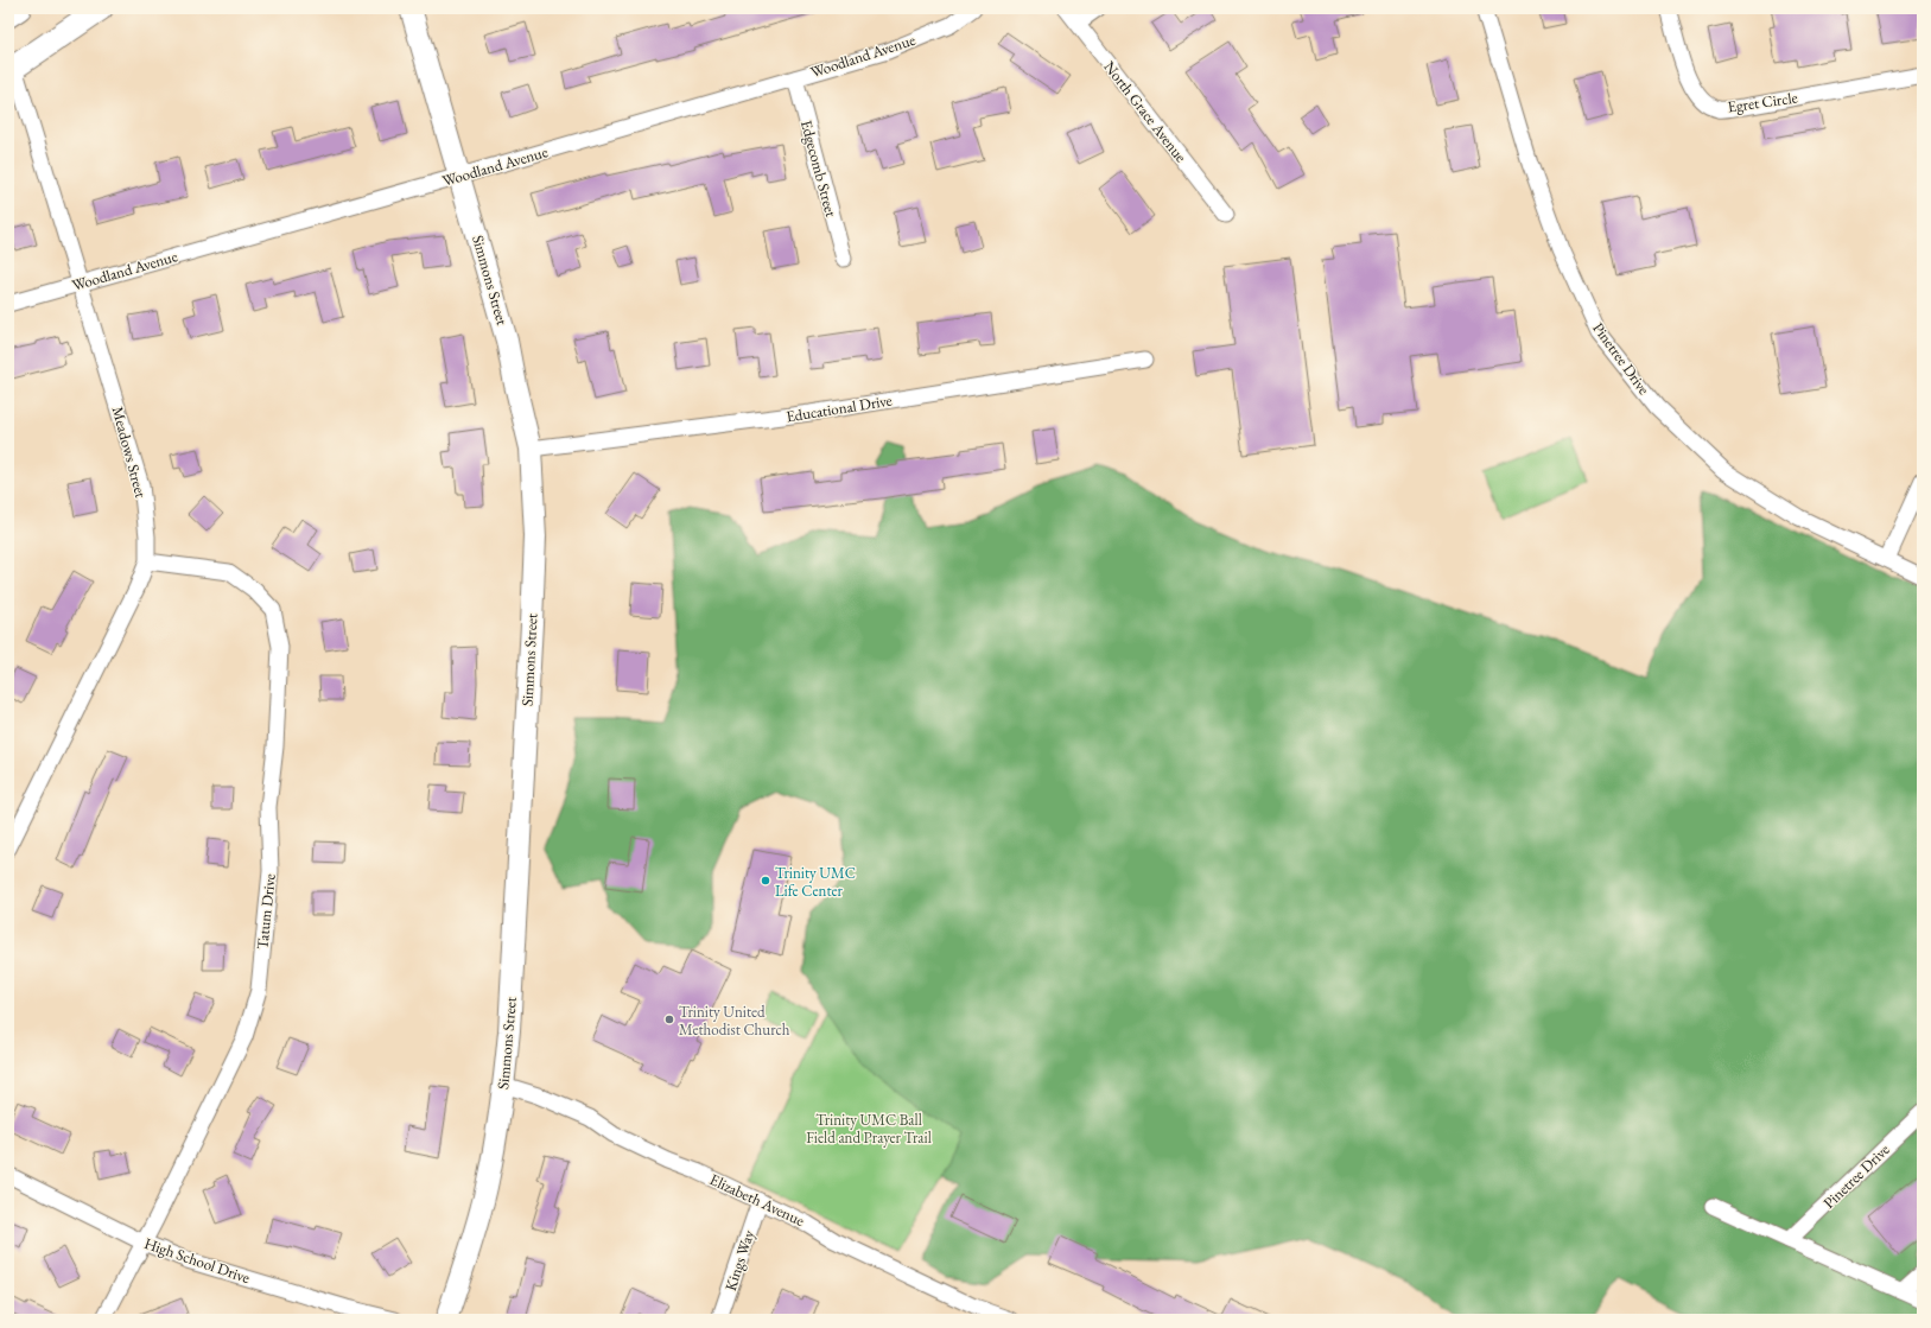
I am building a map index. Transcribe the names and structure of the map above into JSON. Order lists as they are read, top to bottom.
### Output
{
  "streets": {
    "street": [
      "Woodland Avenue",
      "Egret Circle",
      "North Grace Avenue",
      "Edgecomb Street",
      "Simmons Street",
      "Pinetree Drive",
      "Educational Drive",
      "Meadows Street",
      "Tatum Drive",
      "Elizabeth Avenue",
      "High School Drive",
      "Kings Way"
    ]
  },
  "crossings": [
    ["Woodland Avenue", "Edgecomb Street"],
    ["Woodland Avenue", "Simmons Street"],
    ["Woodland Avenue", "Meadows Street"],
    ["Simmons Street", "Educational Drive"],
    ["Simmons Street", "Elizabeth Avenue"],
    ["Meadows Street", "Tatum Drive"],
    ["Tatum Drive", "High School Drive"],
    ["Elizabeth Avenue", "Kings Way"]
  ],
  "parks": ["Trinity UMC Ball Field and Prayer Trail"],
  "places": ["Trinity UMC Life Center", "Trinity United Methodist Church"]
}
